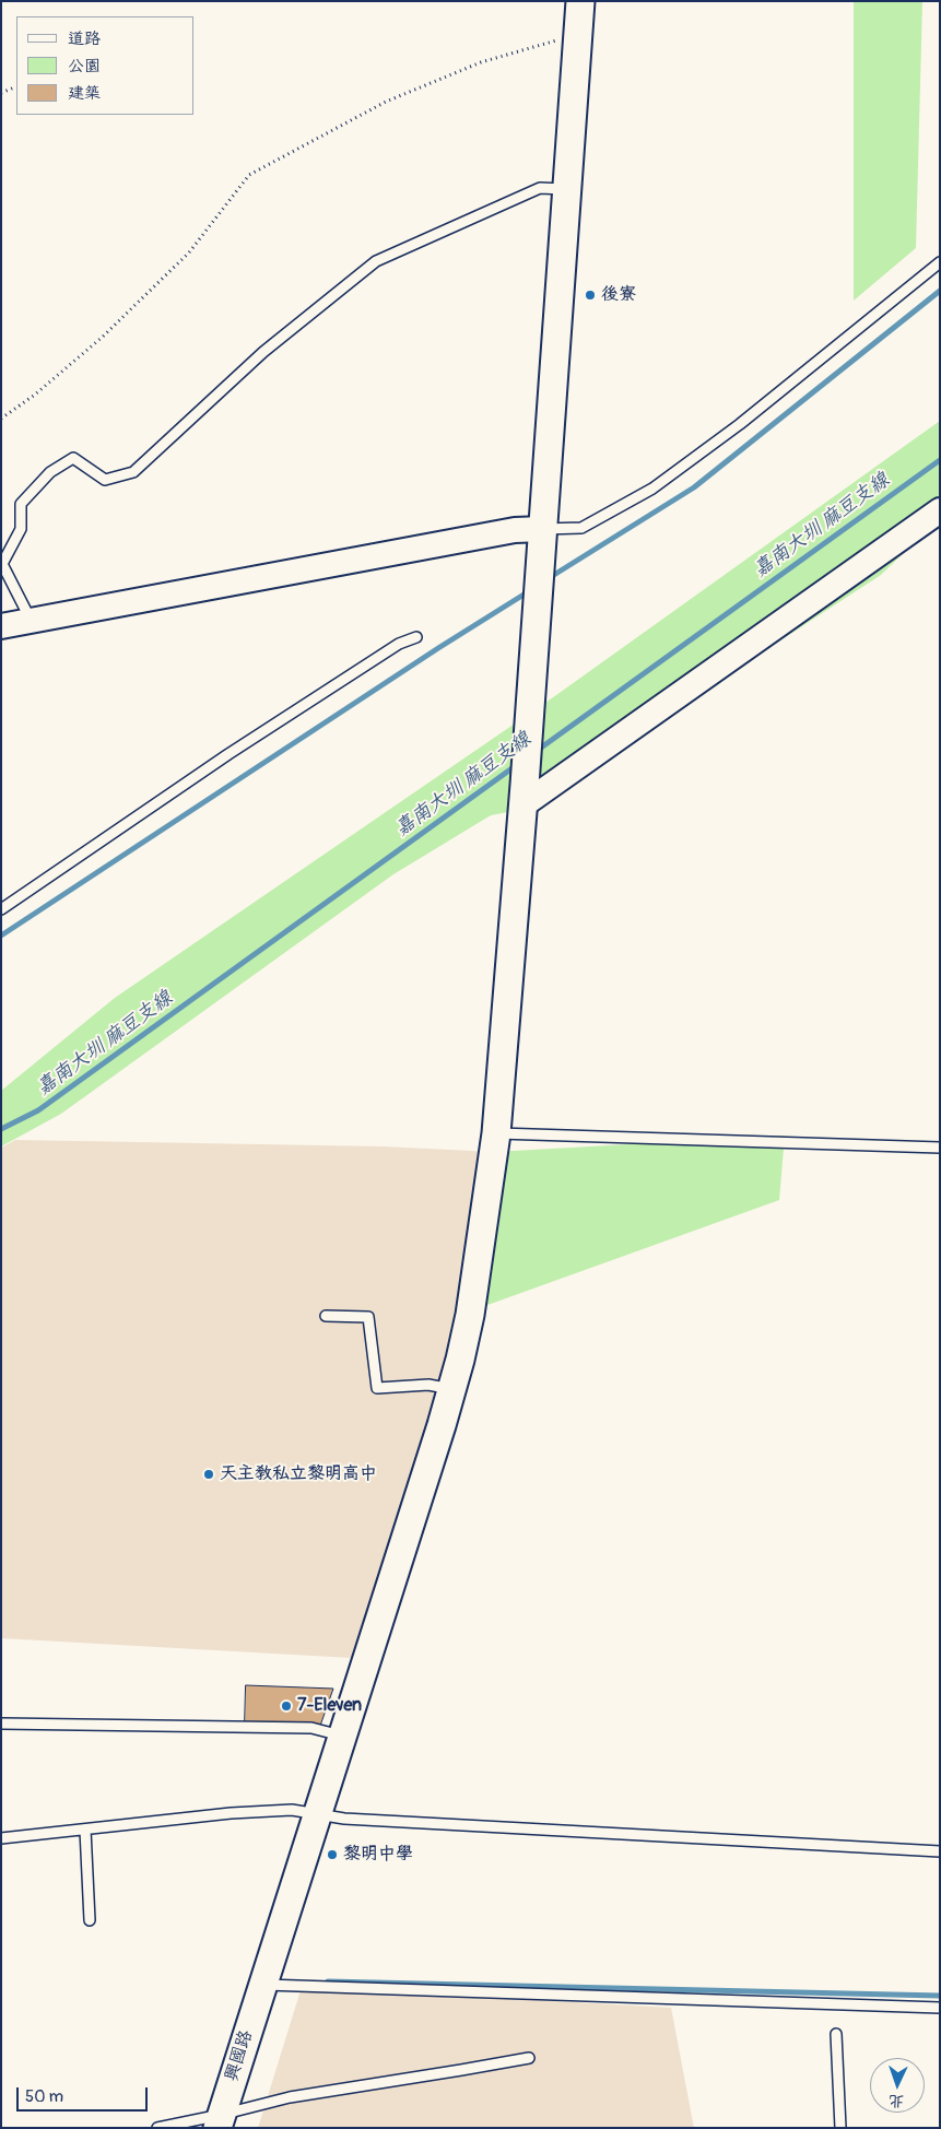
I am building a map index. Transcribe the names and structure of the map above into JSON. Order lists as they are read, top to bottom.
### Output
{
  "streets": {
    "main road": ["興國路"]
  },
  "water": ["嘉南大圳 麻豆支線"],
  "places": [
    "後寮",
    "天主教私立黎明高中",
    "7-Eleven",
    "黎明中學"
  ],
  "legend": ["道路", "公園", "建築"],
  "scale_bar": "50 m",
  "north": "bottom"
}
